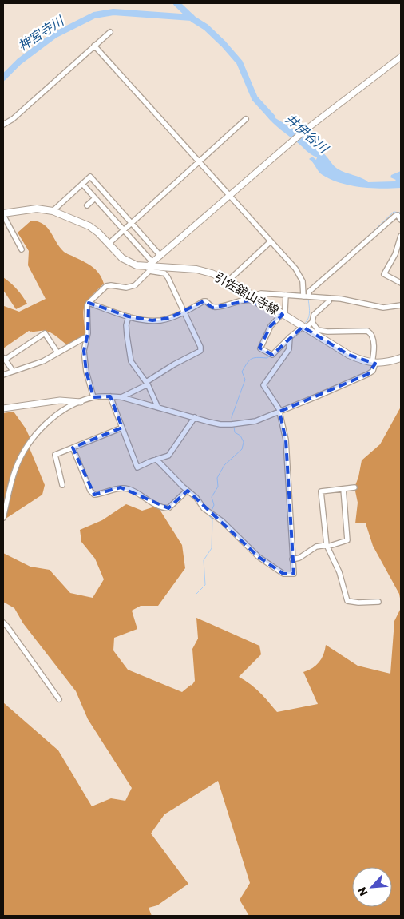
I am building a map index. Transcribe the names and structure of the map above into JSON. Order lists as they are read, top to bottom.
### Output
{
  "streets": {
    "main road": ["引佐舘山寺線"]
  },
  "water": ["神宮寺川", "井伊谷川"],
  "north": "bottom left"
}
